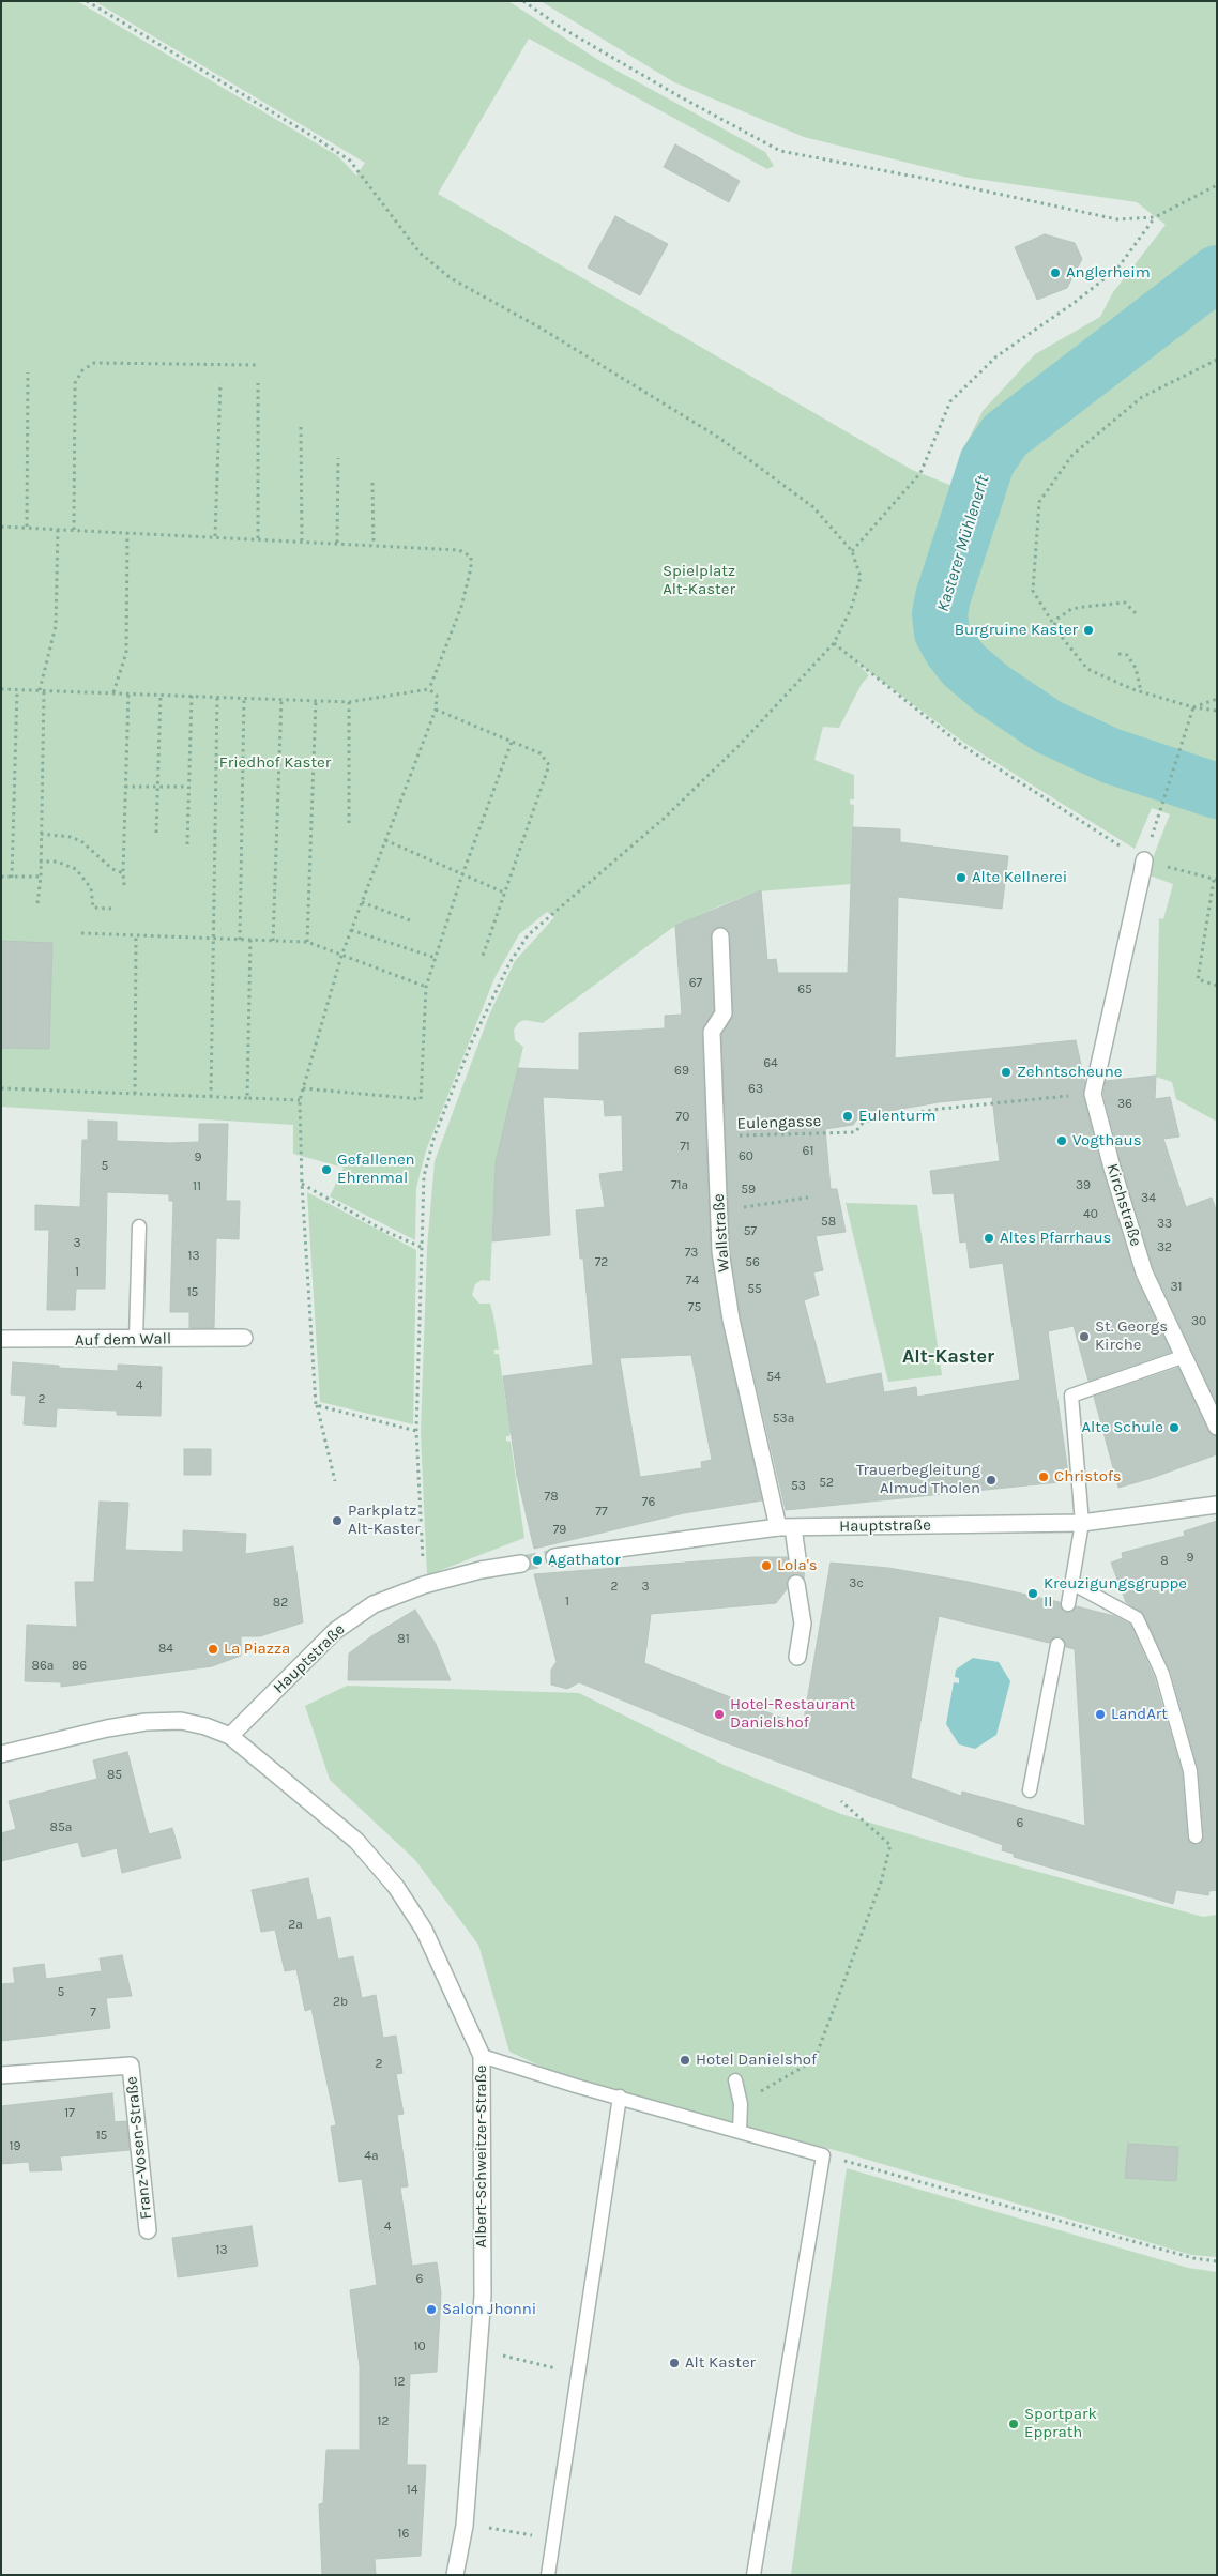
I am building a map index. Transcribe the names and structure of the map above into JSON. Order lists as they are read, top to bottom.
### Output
{
  "streets": {
    "street": [
      "Kirchstraße",
      "Wallstraße",
      "Auf dem Wall",
      "Hauptstraße",
      "Franz-Vosen-Straße",
      "Albert-Schweitzer-Straße"
    ],
    "path": ["Eulengasse"]
  },
  "crossings": [
    ["Eulengasse", "Kirchstraße"],
    ["Eulengasse", "Wallstraße"],
    ["Wallstraße", "Hauptstraße"],
    ["Hauptstraße", "Albert-Schweitzer-Straße"]
  ],
  "districts": ["Alt-Kaster"],
  "water": ["Kasterer Mühlenerft"],
  "parks": ["Spielplatz Alt-Kaster", "Friedhof Kaster"],
  "places": [
    "Anglerheim",
    "Burgruine Kaster",
    "Alte Kellnerei",
    "Zehntscheune",
    "Eulenturm",
    "Vogthaus",
    "Gefallenen Ehrenmal",
    "Altes Pfarrhaus",
    "St. Georgs Kirche",
    "Alte Schule",
    "Christofs",
    "Trauerbegleitung Almud Tholen",
    "Parkplatz Alt-Kaster",
    "Agathator",
    "Lola's",
    "Kreuzigungsgruppe II",
    "La Piazza",
    "Hotel-Restaurant Danielshof",
    "LandArt",
    "Hotel Danielshof",
    "Salon Jhonni",
    "Alt Kaster",
    "Sportpark Epprath"
  ],
  "house_numbers": [
    "67",
    "65",
    "64",
    "69",
    "63",
    "36",
    "70",
    "71",
    "61",
    "60",
    "9",
    "5",
    "71a",
    "39",
    "11",
    "59",
    "34",
    "40",
    "58",
    "33",
    "57",
    "3",
    "32",
    "73",
    "13",
    "72",
    "56",
    "1",
    "74",
    "31",
    "55",
    "15",
    "75",
    "30",
    "54",
    "4",
    "2",
    "53a",
    "52",
    "53",
    "78",
    "76",
    "77",
    "79",
    "9",
    "8",
    "3c",
    "2",
    "3",
    "1",
    "82",
    "81",
    "84",
    "86a",
    "86",
    "85",
    "6",
    "85a",
    "2a",
    "5",
    "2b",
    "7",
    "2",
    "17",
    "15",
    "19",
    "4a",
    "4",
    "13",
    "6",
    "10",
    "12",
    "12",
    "14",
    "16"
  ]
}
